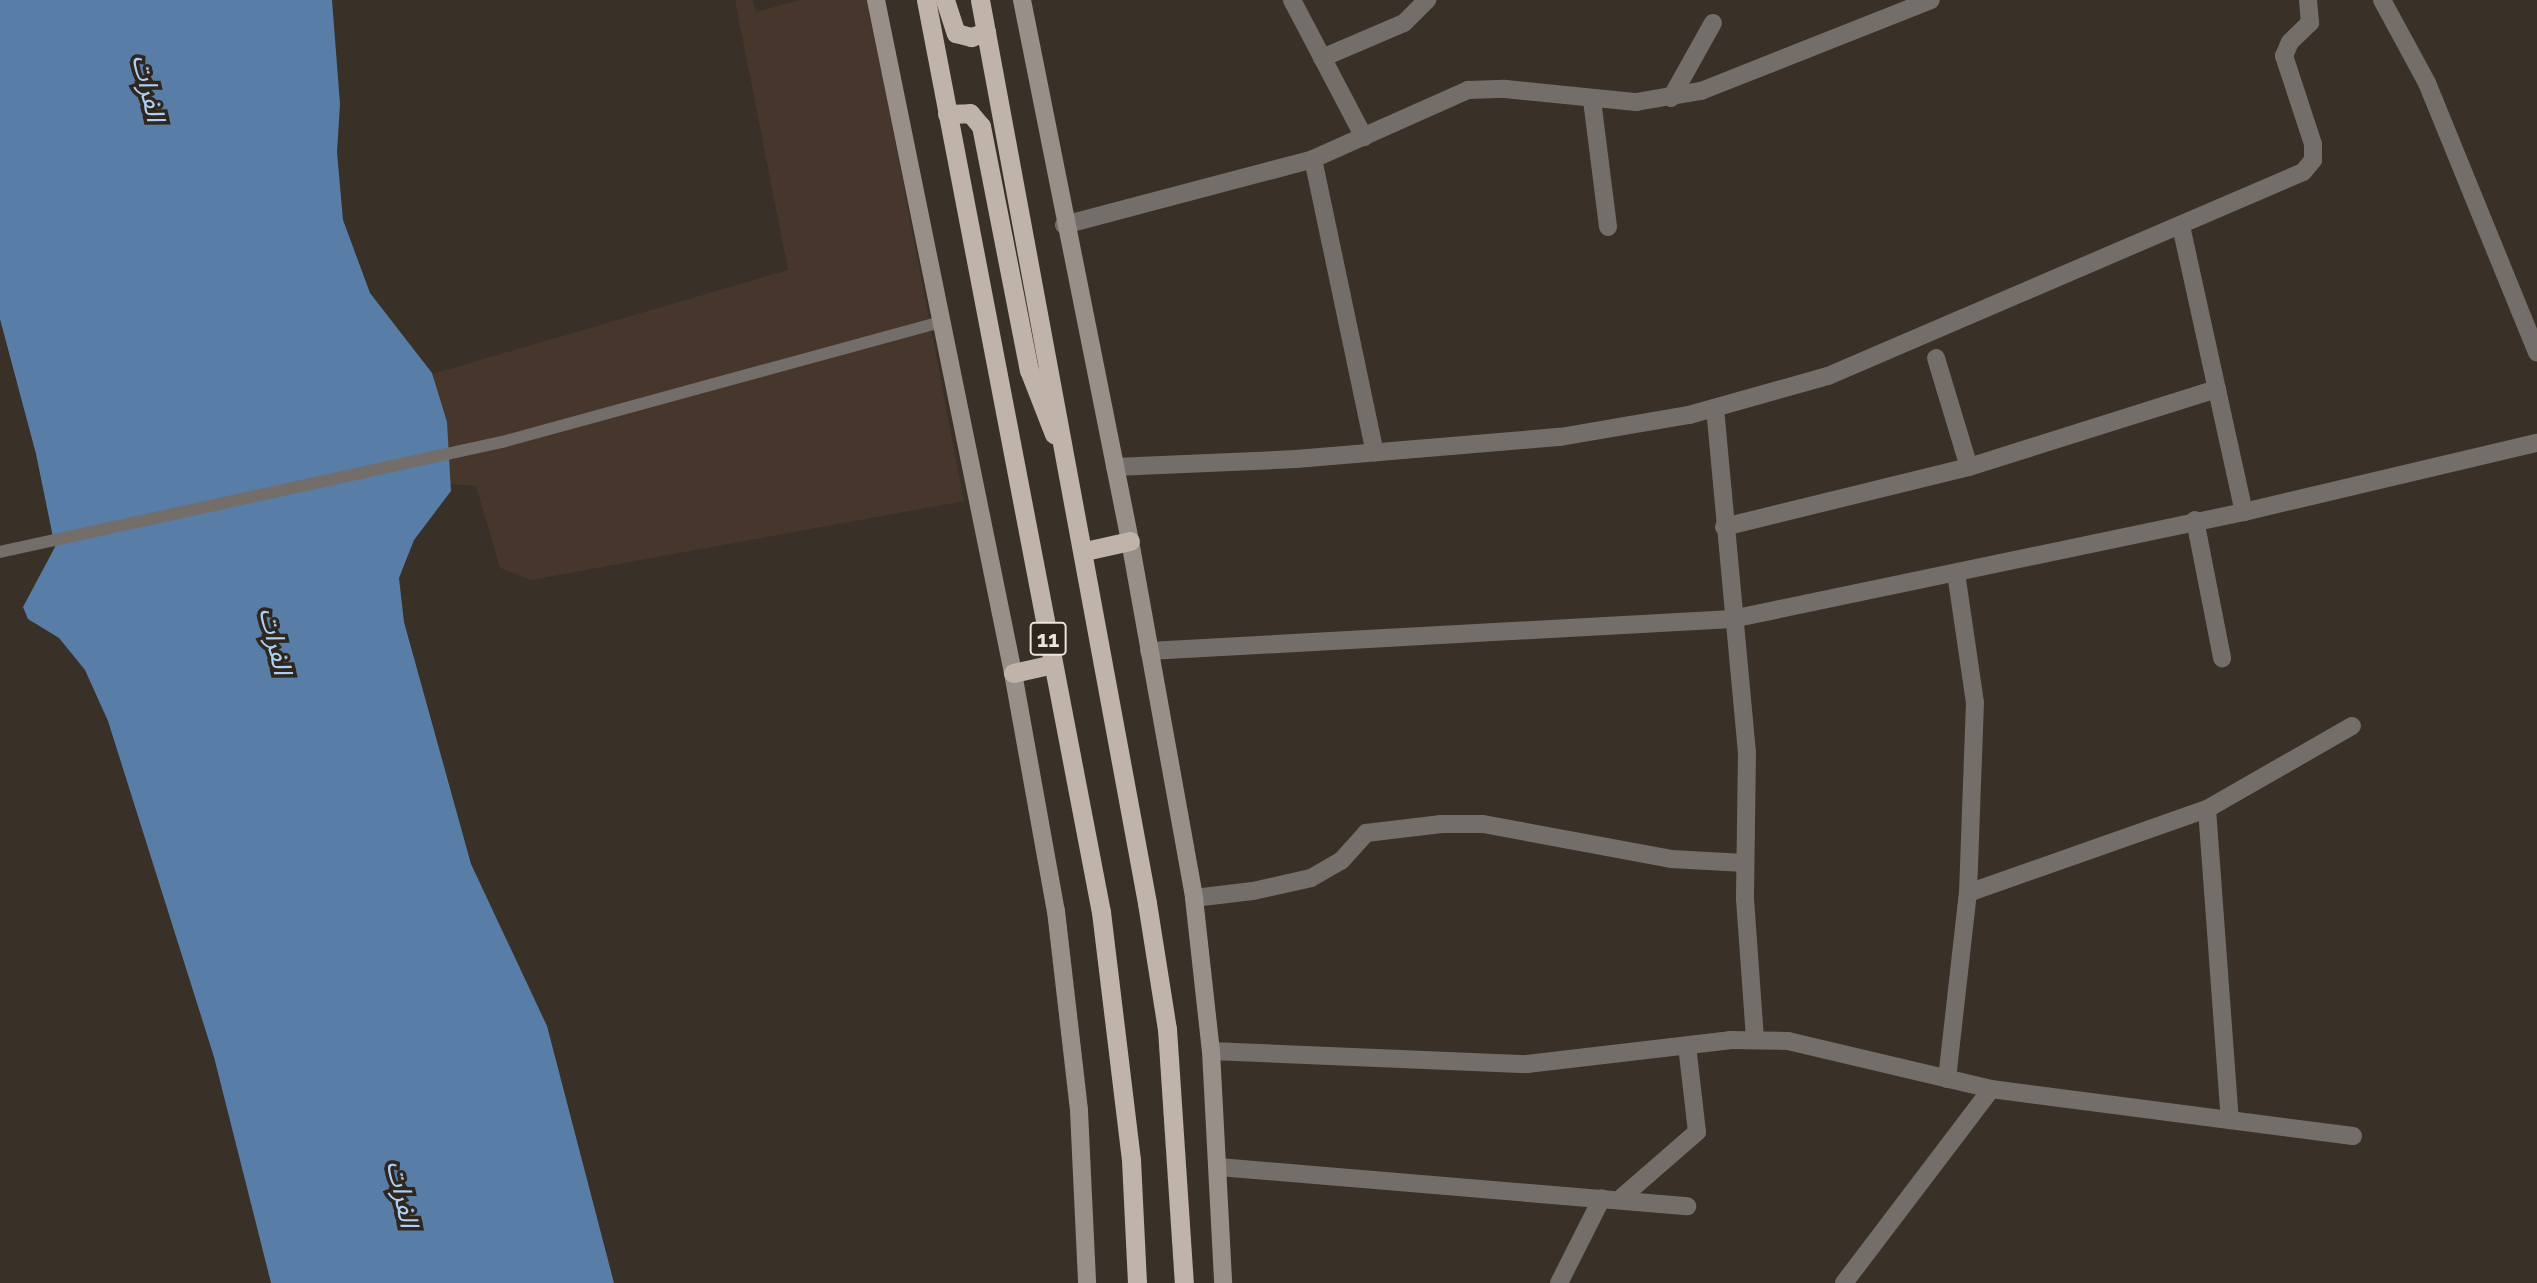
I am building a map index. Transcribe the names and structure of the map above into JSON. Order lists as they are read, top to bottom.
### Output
{
  "streets": {
    "highway": ["11"]
  },
  "water": ["الفرات"]
}
